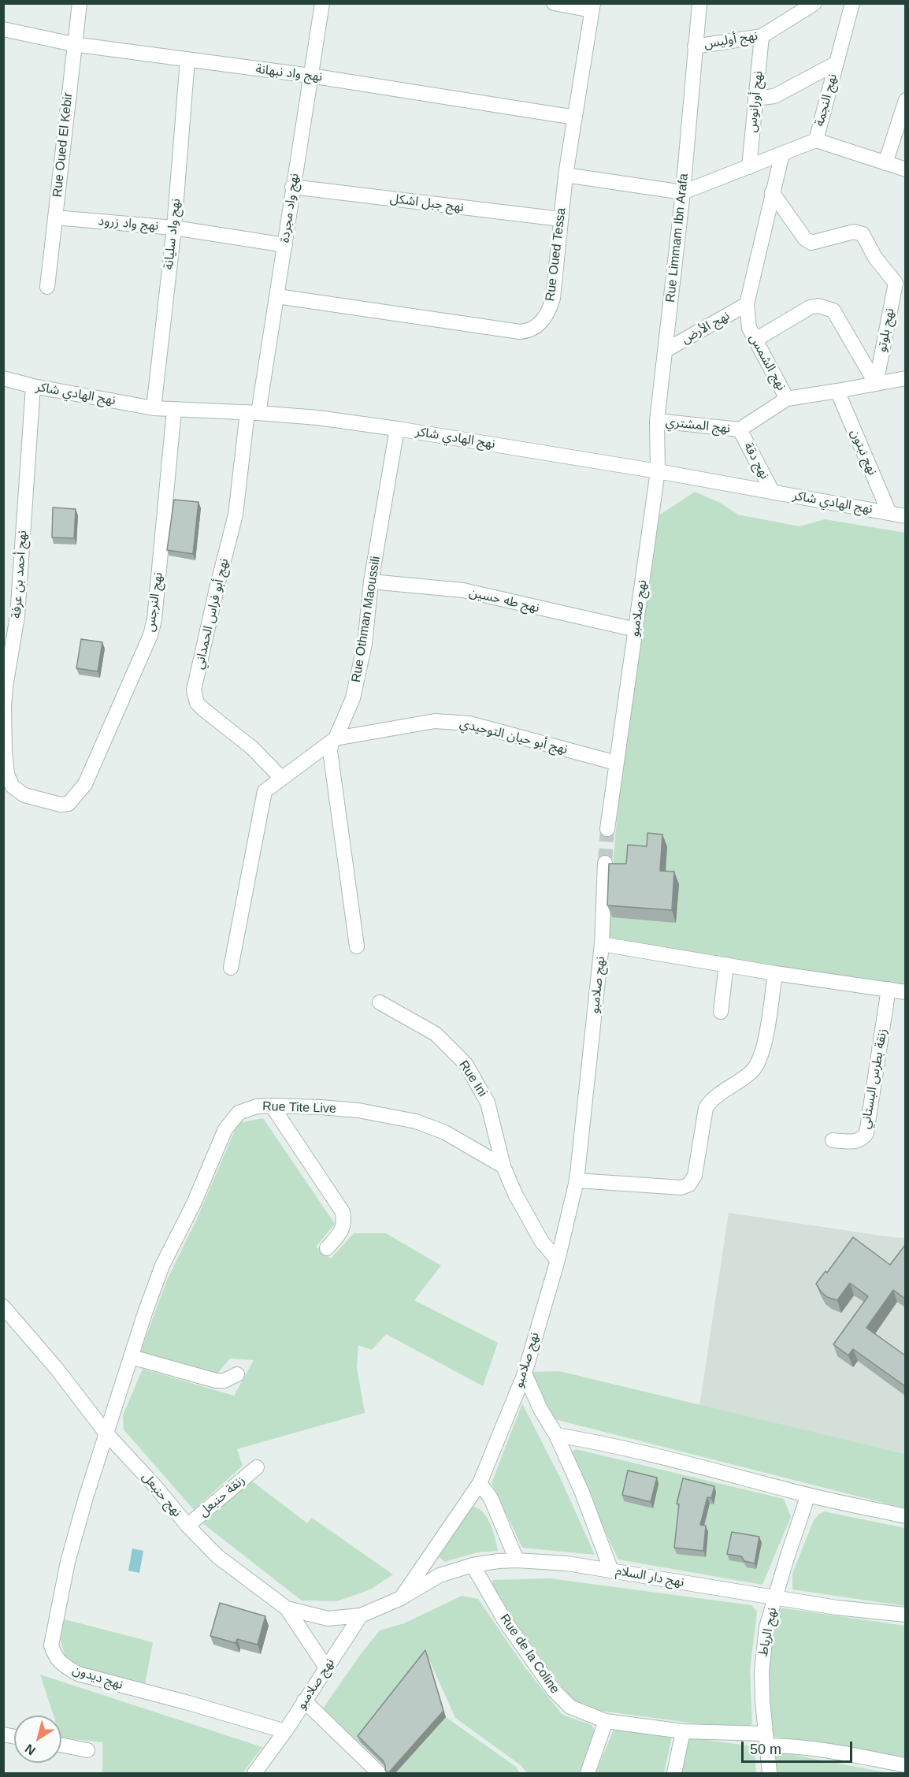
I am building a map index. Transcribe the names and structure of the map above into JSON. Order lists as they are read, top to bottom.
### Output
{
  "streets": {
    "street": [
      "نهج أوليس",
      "نهج واد نبهانة",
      "نهج النجمة",
      "نهج أورانوس",
      "Rue Oued El Kebir",
      "نهج جبل اشكل",
      "نهج واد مجردة",
      "نهج واد زرود",
      "نهج واد سليانة",
      "Rue Limmam Ibn Arafa",
      "Rue Oued Tessa",
      "نهج الأرض",
      "نهج بلوتو",
      "نهج الشمس",
      "نهج الهادي شاكر",
      "نهج المشتري",
      "نهج نبتون",
      "نهج دقة",
      "نهج أحمد بن عرفة",
      "نهج طه حسين",
      "نهج النرجس",
      "نهج صلامبو",
      "نهج أبو فراس الحمداني",
      "Rue Othman Maoussili",
      "نهج أبو حيان التوحيدي",
      "Rue Ini",
      "زنقة بطرس البستاني",
      "Rue Tite Live",
      "نهج حنبعل",
      "زنقة حنبعل",
      "نهج دار السلام",
      "نهج الرباط",
      "Rue de la Coline",
      "نهج ديدون"
    ]
  },
  "crossings": [
    ["نهج أوليس", "نهج أورانوس"],
    ["نهج أوليس", "Rue Limmam Ibn Arafa"],
    ["نهج واد نبهانة", "Rue Oued El Kebir"],
    ["نهج واد نبهانة", "نهج واد مجردة"],
    ["نهج واد نبهانة", "نهج واد سليانة"],
    ["نهج واد نبهانة", "Rue Oued Tessa"],
    ["نهج النجمة", "نهج أورانوس"],
    ["نهج النجمة", "Rue Limmam Ibn Arafa"],
    ["نهج النجمة", "نهج الشمس"],
    ["Rue Oued El Kebir", "نهج واد زرود"],
    ["نهج جبل اشكل", "نهج واد مجردة"],
    ["نهج جبل اشكل", "Rue Oued Tessa"],
    ["نهج واد مجردة", "نهج واد زرود"],
    ["نهج واد مجردة", "Rue Oued Tessa"],
    ["نهج واد مجردة", "نهج الهادي شاكر"],
    ["نهج واد مجردة", "نهج أبو فراس الحمداني"],
    ["نهج واد زرود", "نهج واد سليانة"],
    ["نهج واد سليانة", "نهج الهادي شاكر"],
    ["Rue Limmam Ibn Arafa", "نهج الأرض"],
    ["Rue Limmam Ibn Arafa", "نهج الهادي شاكر"],
    ["Rue Limmam Ibn Arafa", "نهج المشتري"],
    ["Rue Limmam Ibn Arafa", "نهج صلامبو"],
    ["نهج الأرض", "نهج الشمس"],
    ["نهج بلوتو", "نهج الشمس"],
    ["نهج الشمس", "نهج المشتري"],
    ["نهج الشمس", "نهج نبتون"],
    ["نهج الهادي شاكر", "نهج نبتون"],
    ["نهج الهادي شاكر", "نهج دقة"],
    ["نهج الهادي شاكر", "نهج أحمد بن عرفة"],
    ["نهج الهادي شاكر", "نهج النرجس"],
    ["نهج الهادي شاكر", "نهج صلامبو"],
    ["نهج الهادي شاكر", "نهج أبو فراس الحمداني"],
    ["نهج الهادي شاكر", "Rue Othman Maoussili"],
    ["نهج المشتري", "نهج دقة"],
    ["نهج أحمد بن عرفة", "نهج النرجس"],
    ["نهج طه حسين", "نهج صلامبو"],
    ["نهج طه حسين", "Rue Othman Maoussili"],
    ["نهج صلامبو", "نهج أبو حيان التوحيدي"],
    ["نهج صلامبو", "نهج حنبعل"],
    ["نهج صلامبو", "نهج دار السلام"],
    ["نهج صلامبو", "نهج ديدون"],
    ["نهج أبو فراس الحمداني", "نهج أبو حيان التوحيدي"],
    ["Rue Othman Maoussili", "نهج أبو حيان التوحيدي"],
    ["Rue Ini", "Rue Tite Live"],
    ["Rue Tite Live", "نهج حنبعل"],
    ["Rue Tite Live", "نهج ديدون"],
    ["نهج حنبعل", "زنقة حنبعل"],
    ["نهج حنبعل", "نهج ديدون"],
    ["نهج دار السلام", "نهج الرباط"],
    ["نهج دار السلام", "Rue de la Coline"],
    ["نهج الرباط", "Rue de la Coline"]
  ],
  "scale_bar": "50 m",
  "north": "bottom left"
}
